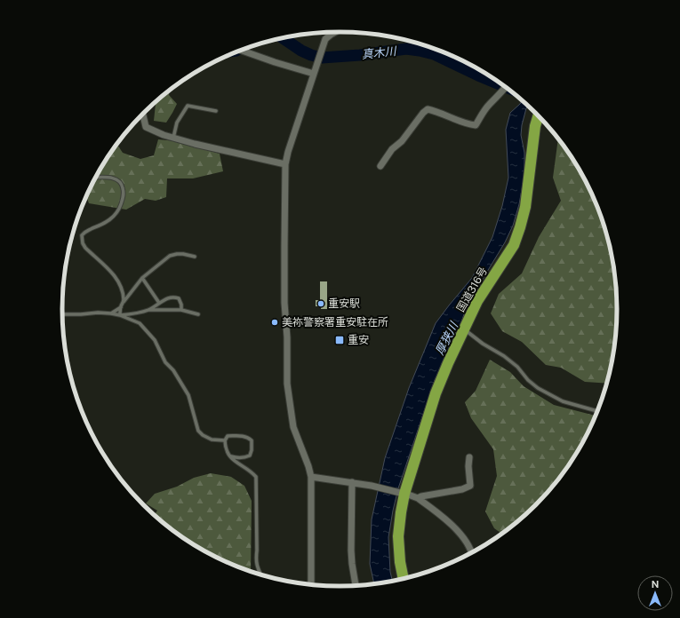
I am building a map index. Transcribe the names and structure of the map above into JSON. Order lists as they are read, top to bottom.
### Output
{
  "streets": {
    "highway": ["国道316号"]
  },
  "water": ["真木川", "厚狭川"],
  "places": {
    "other": ["重安駅", "美祢警察署重安駐在所"],
    "transit": ["重安"]
  },
  "north": "top"
}
